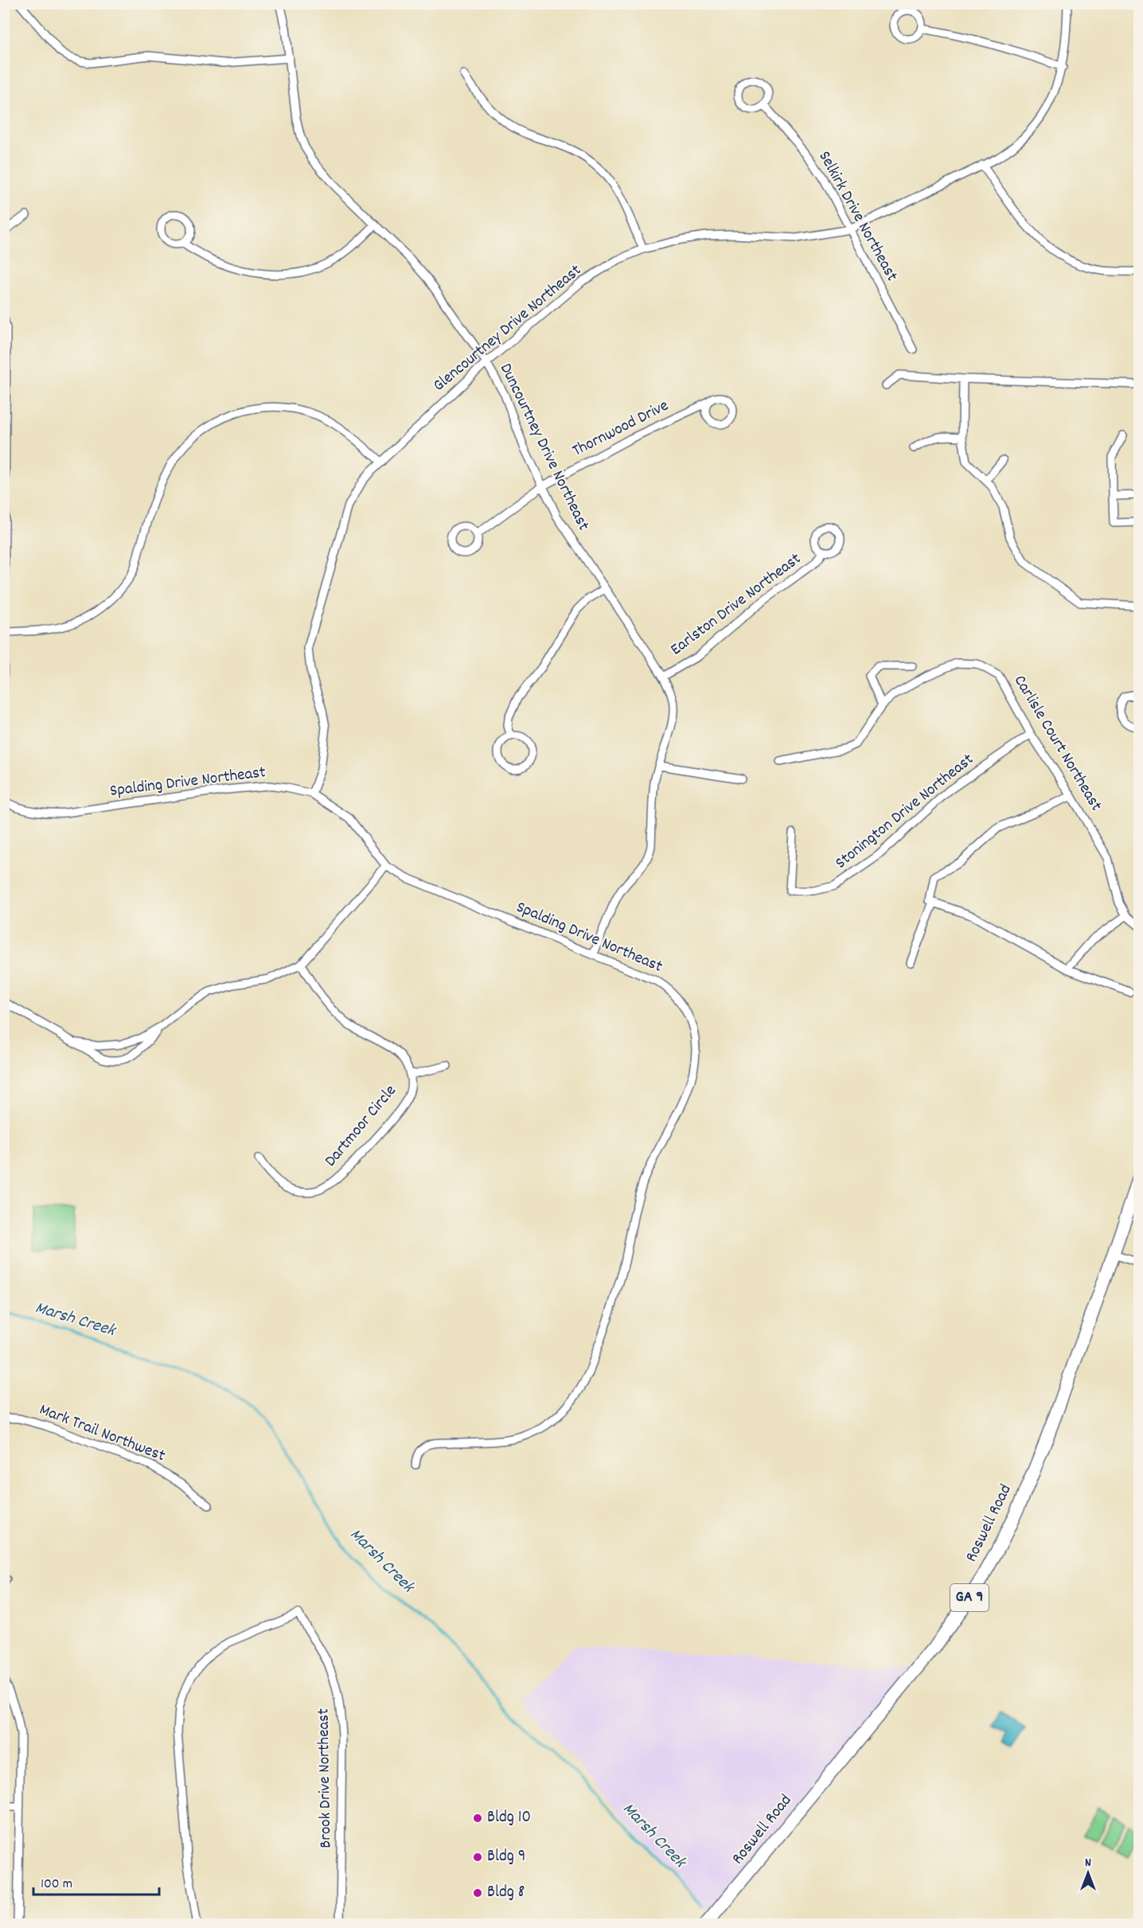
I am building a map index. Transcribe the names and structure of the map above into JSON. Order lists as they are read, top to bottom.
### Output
{
  "streets": {
    "main road": ["Roswell Road", "GA 9"],
    "street": [
      "Selkirk Drive Northeast",
      "Glencourtney Drive Northeast",
      "Thornwood Drive",
      "Duncourtney Drive Northeast",
      "Earlston Drive Northeast",
      "Carlisle Court Northeast",
      "Spalding Drive Northeast",
      "Stonington Drive Northeast",
      "Dartmoor Circle",
      "Mark Trail Northwest",
      "Brook Drive Northeast"
    ]
  },
  "crossings": [
    ["Selkirk Drive Northeast", "Glencourtney Drive Northeast"],
    ["Glencourtney Drive Northeast", "Duncourtney Drive Northeast"],
    ["Glencourtney Drive Northeast", "Spalding Drive Northeast"],
    ["Thornwood Drive", "Duncourtney Drive Northeast"],
    ["Duncourtney Drive Northeast", "Earlston Drive Northeast"],
    ["Duncourtney Drive Northeast", "Spalding Drive Northeast"],
    ["Carlisle Court Northeast", "Stonington Drive Northeast"]
  ],
  "water": ["Marsh Creek"],
  "places": ["Bldg 10", "Bldg 9", "Bldg 8"],
  "scale_bar": "100 m",
  "north": "top"
}
